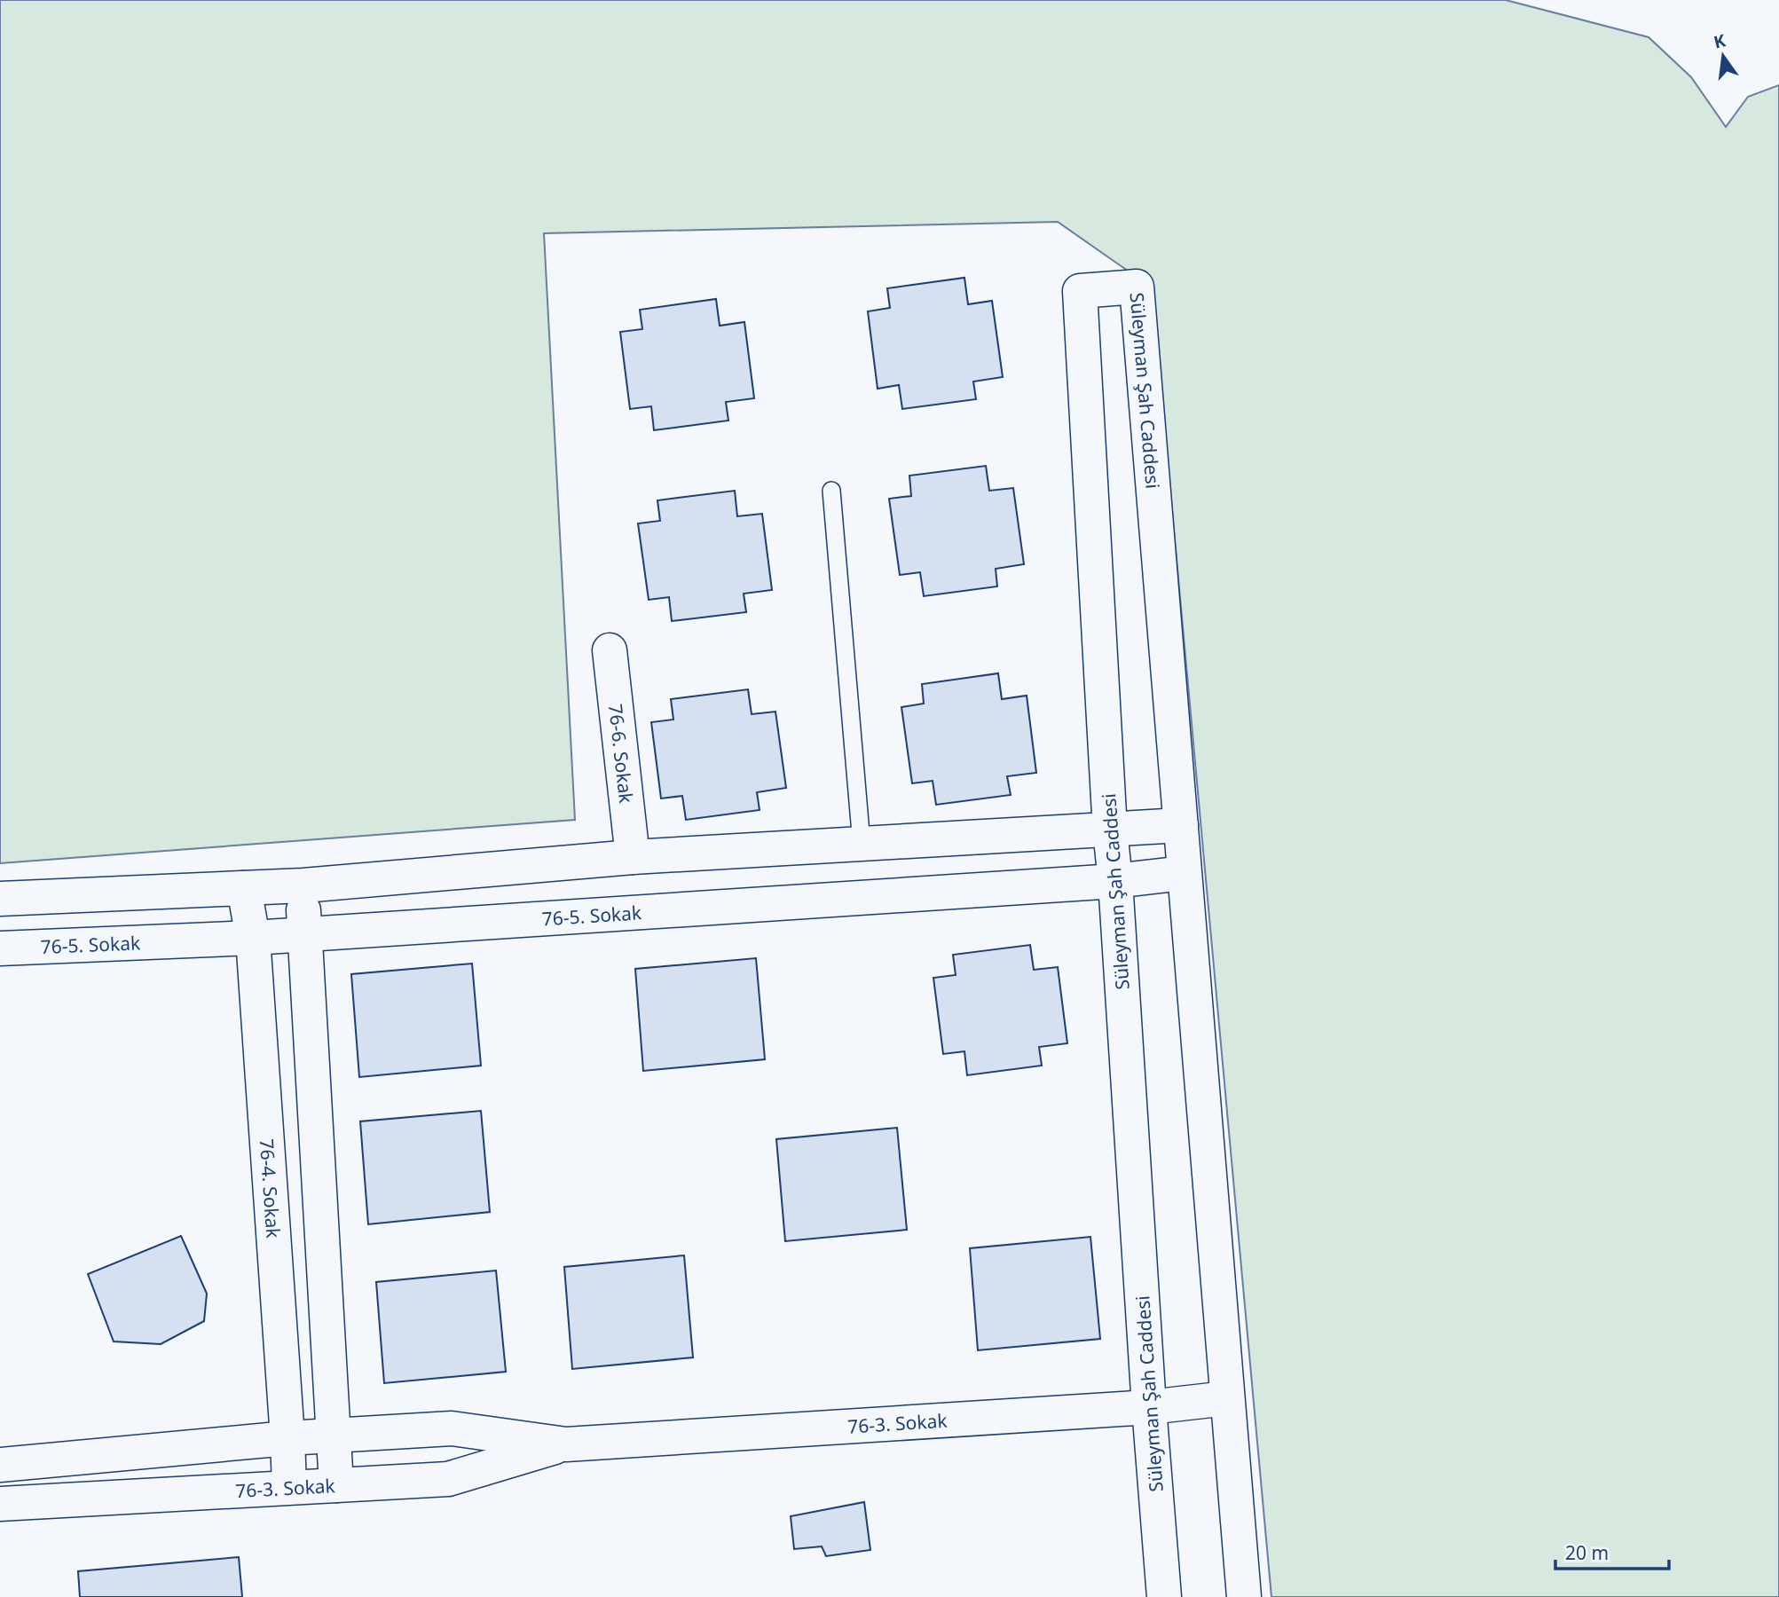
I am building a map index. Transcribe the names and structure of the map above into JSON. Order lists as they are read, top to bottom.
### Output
{
  "streets": {
    "street": [
      "Süleyman Şah Caddesi",
      "76-6. Sokak",
      "76-5. Sokak",
      "76-4. Sokak",
      "76-3. Sokak"
    ]
  },
  "crossings": [
    ["Süleyman Şah Caddesi", "76-5. Sokak"],
    ["Süleyman Şah Caddesi", "76-3. Sokak"],
    ["76-5. Sokak", "76-4. Sokak"],
    ["76-4. Sokak", "76-3. Sokak"]
  ],
  "scale_bar": "20 m",
  "north": "top"
}
